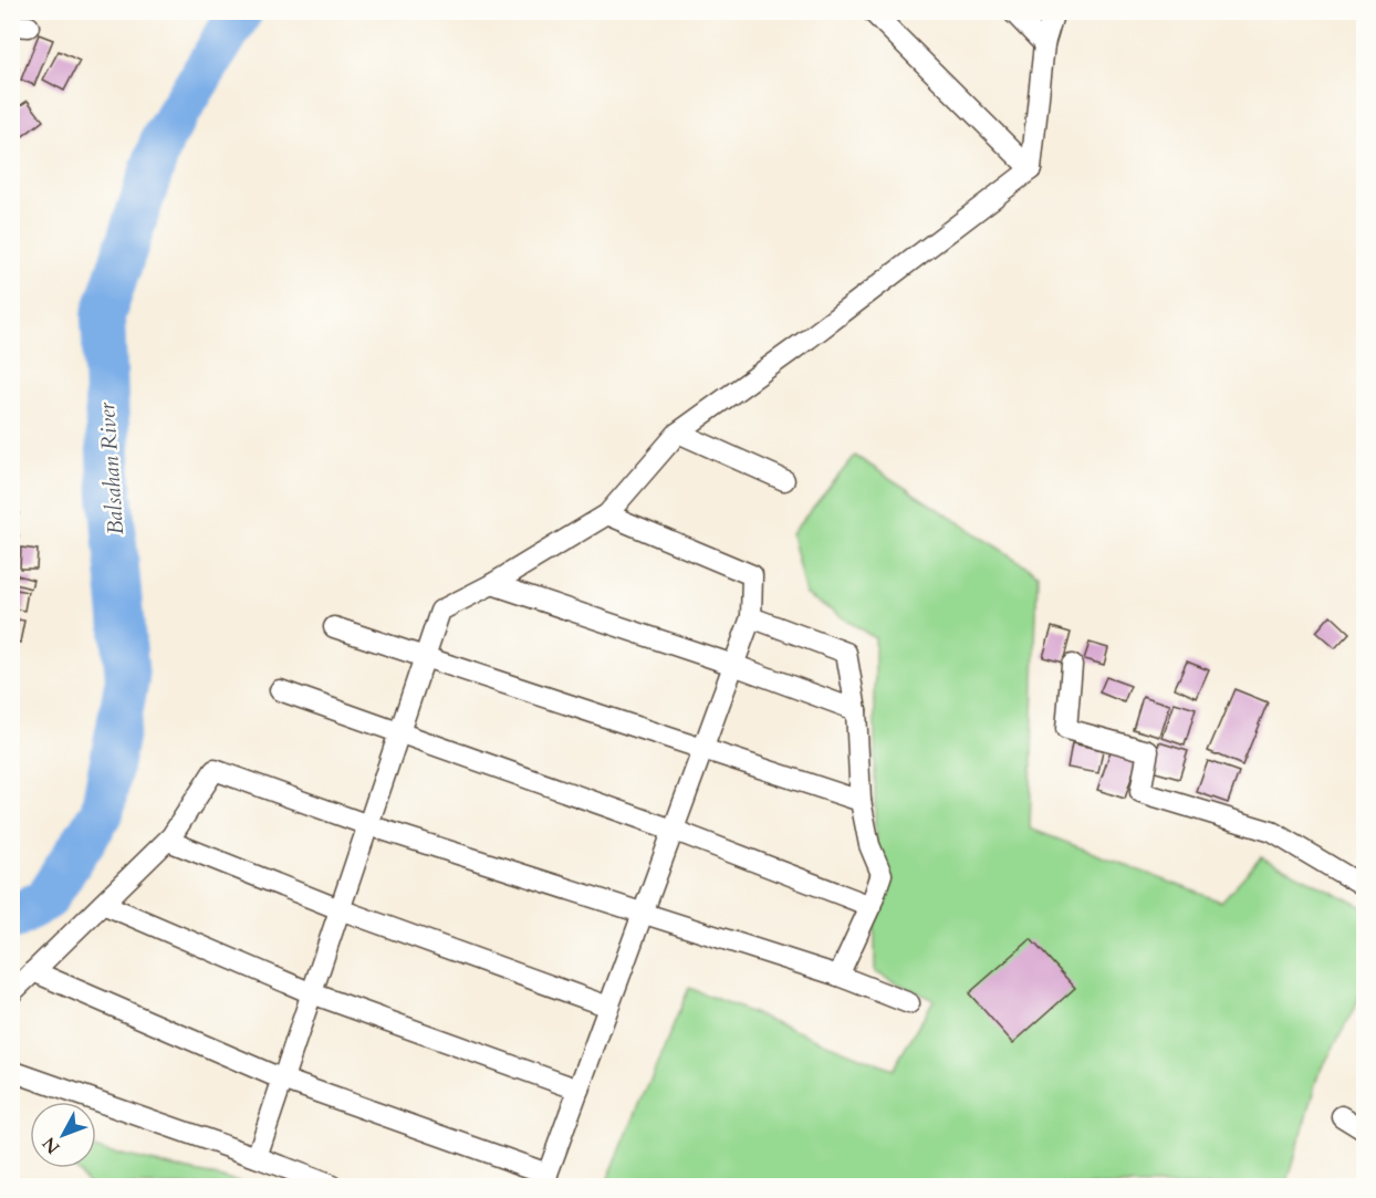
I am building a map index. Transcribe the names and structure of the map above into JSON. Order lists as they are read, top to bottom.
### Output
{
  "water": ["Balsahan River"],
  "north": "bottom left"
}
